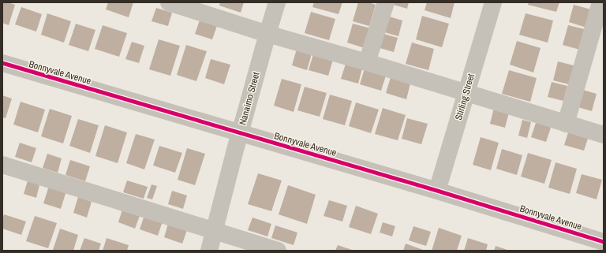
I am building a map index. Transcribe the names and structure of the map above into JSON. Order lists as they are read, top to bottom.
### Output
{
  "streets": {
    "street": ["Bonnyvale Avenue", "Stirling Street", "Nanaimo Street"]
  },
  "crossings": [
    ["Bonnyvale Avenue", "Stirling Street"],
    ["Bonnyvale Avenue", "Nanaimo Street"]
  ]
}
